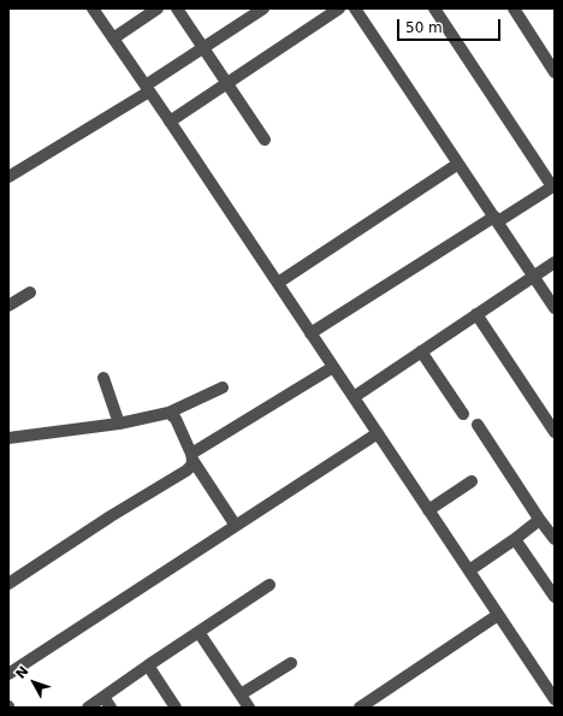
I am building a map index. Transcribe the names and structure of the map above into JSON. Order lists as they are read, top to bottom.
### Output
{
  "scale_bar": "50 m",
  "north": "top left"
}
